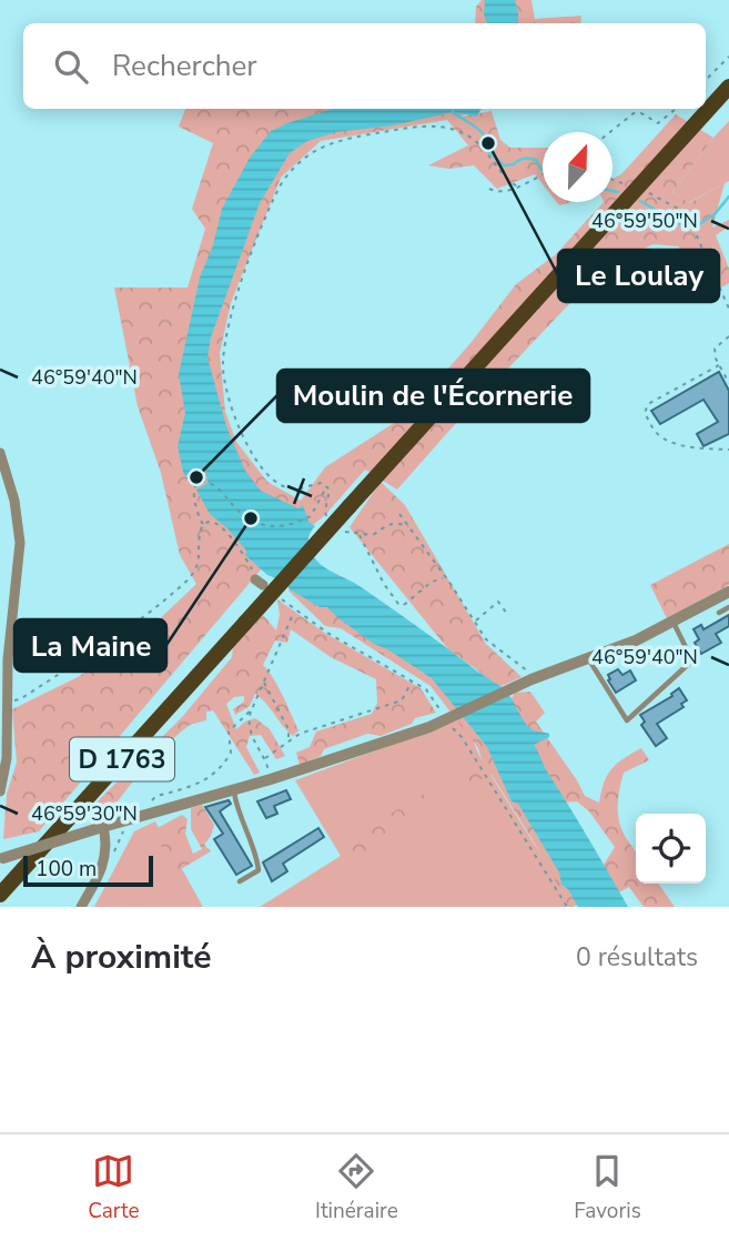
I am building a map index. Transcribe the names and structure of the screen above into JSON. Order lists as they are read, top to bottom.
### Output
{
  "streets": {
    "main road": ["D 1763"]
  },
  "places": ["Le Loulay", "Moulin de l'Écornerie", "La Maine"],
  "scale_bar": "100 m",
  "north": "top",
  "page": {
    "search": "Rechercher",
    "scale": "100 m",
    "heading": ["À proximité", "0 résultats"],
    "nav": ["Carte", "Itinéraire", "Favoris"]
  },
  "coordinates": ["46°59'50\"N", "46°59'40\"N", "46°59'30\"N"]
}
